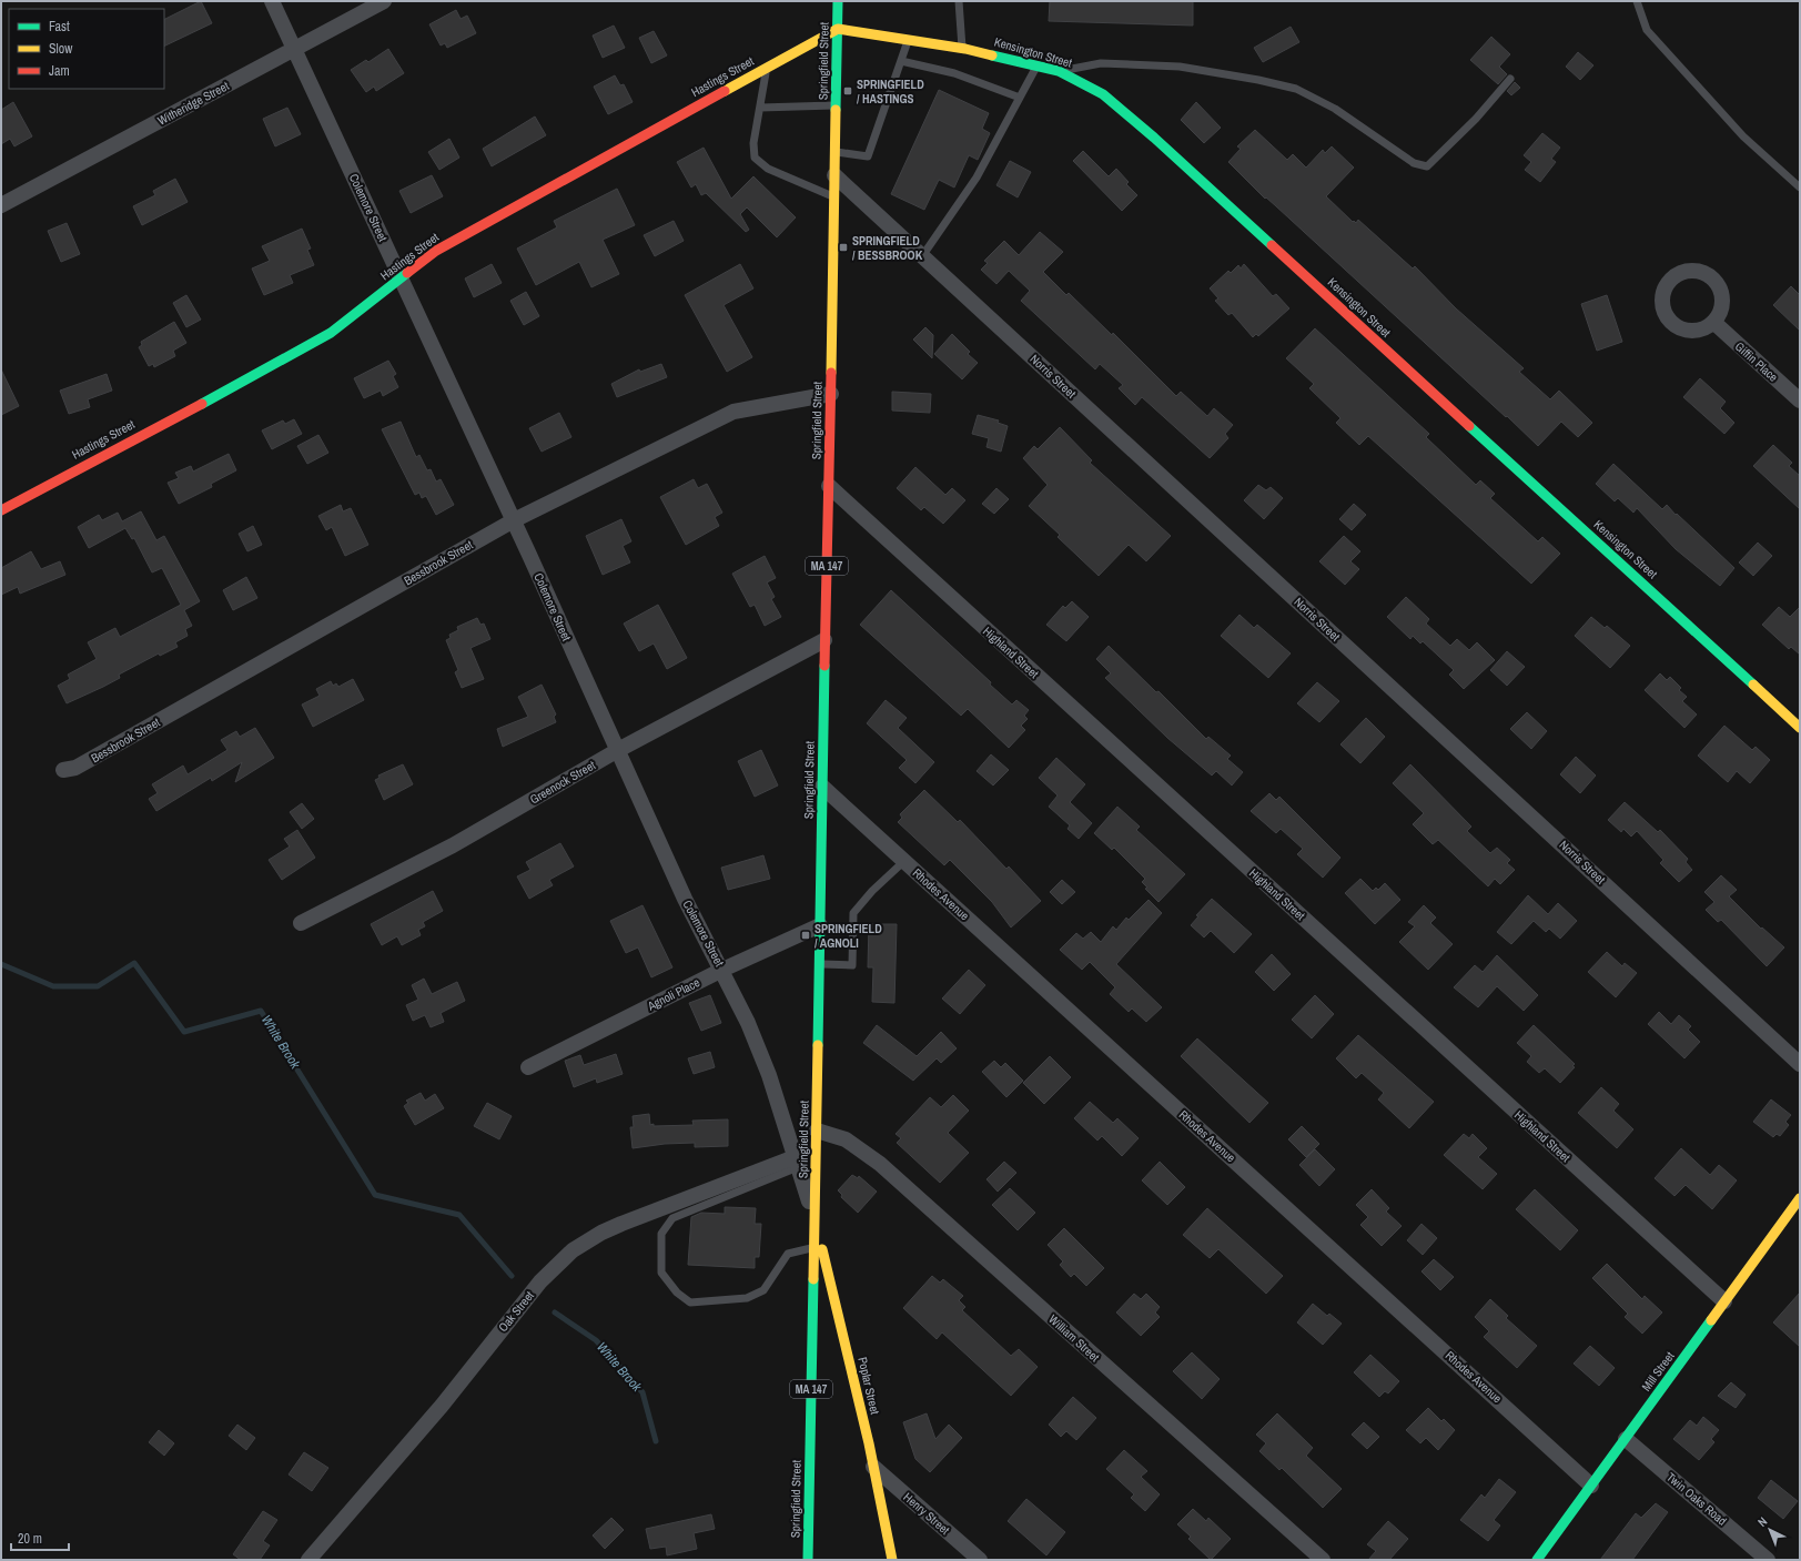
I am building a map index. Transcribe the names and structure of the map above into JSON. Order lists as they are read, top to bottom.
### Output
{
  "streets": {
    "street": [
      "Kensington Street",
      "Springfield Street",
      "Hastings Street",
      "Witheridge Street",
      "Colemore Street",
      "Giffin Place",
      "Norris Street",
      "Bessbrook Street",
      "MA 147",
      "Highland Street",
      "Greenock Street",
      "Rhodes Avenue",
      "Agnoli Place",
      "Oak Street",
      "William Street",
      "Mill Street",
      "Poplar Street",
      "Twin Oaks Road",
      "Henry Street"
    ]
  },
  "crossings": [
    ["Kensington Street", "Springfield Street"],
    ["Kensington Street", "Hastings Street"],
    ["Springfield Street", "Hastings Street"],
    ["Springfield Street", "Colemore Street"],
    ["Springfield Street", "Norris Street"],
    ["Springfield Street", "Bessbrook Street"],
    ["Springfield Street", "Highland Street"],
    ["Springfield Street", "Greenock Street"],
    ["Springfield Street", "Rhodes Avenue"],
    ["Springfield Street", "Agnoli Place"],
    ["Springfield Street", "William Street"],
    ["Springfield Street", "Poplar Street"],
    ["Hastings Street", "Colemore Street"],
    ["Witheridge Street", "Colemore Street"],
    ["Colemore Street", "Bessbrook Street"],
    ["Colemore Street", "Greenock Street"],
    ["Colemore Street", "Agnoli Place"],
    ["Colemore Street", "Oak Street"],
    ["Colemore Street", "Poplar Street"],
    ["Highland Street", "Mill Street"],
    ["Rhodes Avenue", "Mill Street"],
    ["Mill Street", "Twin Oaks Road"],
    ["Poplar Street", "Henry Street"]
  ],
  "water": ["White Brook"],
  "places": {
    "transit": ["SPRINGFIELD / HASTINGS", "SPRINGFIELD / BESSBROOK", "SPRINGFIELD / AGNOLI"]
  },
  "legend": ["Fast", "Slow", "Jam"],
  "scale_bar": "20 m",
  "north": "top left"
}
